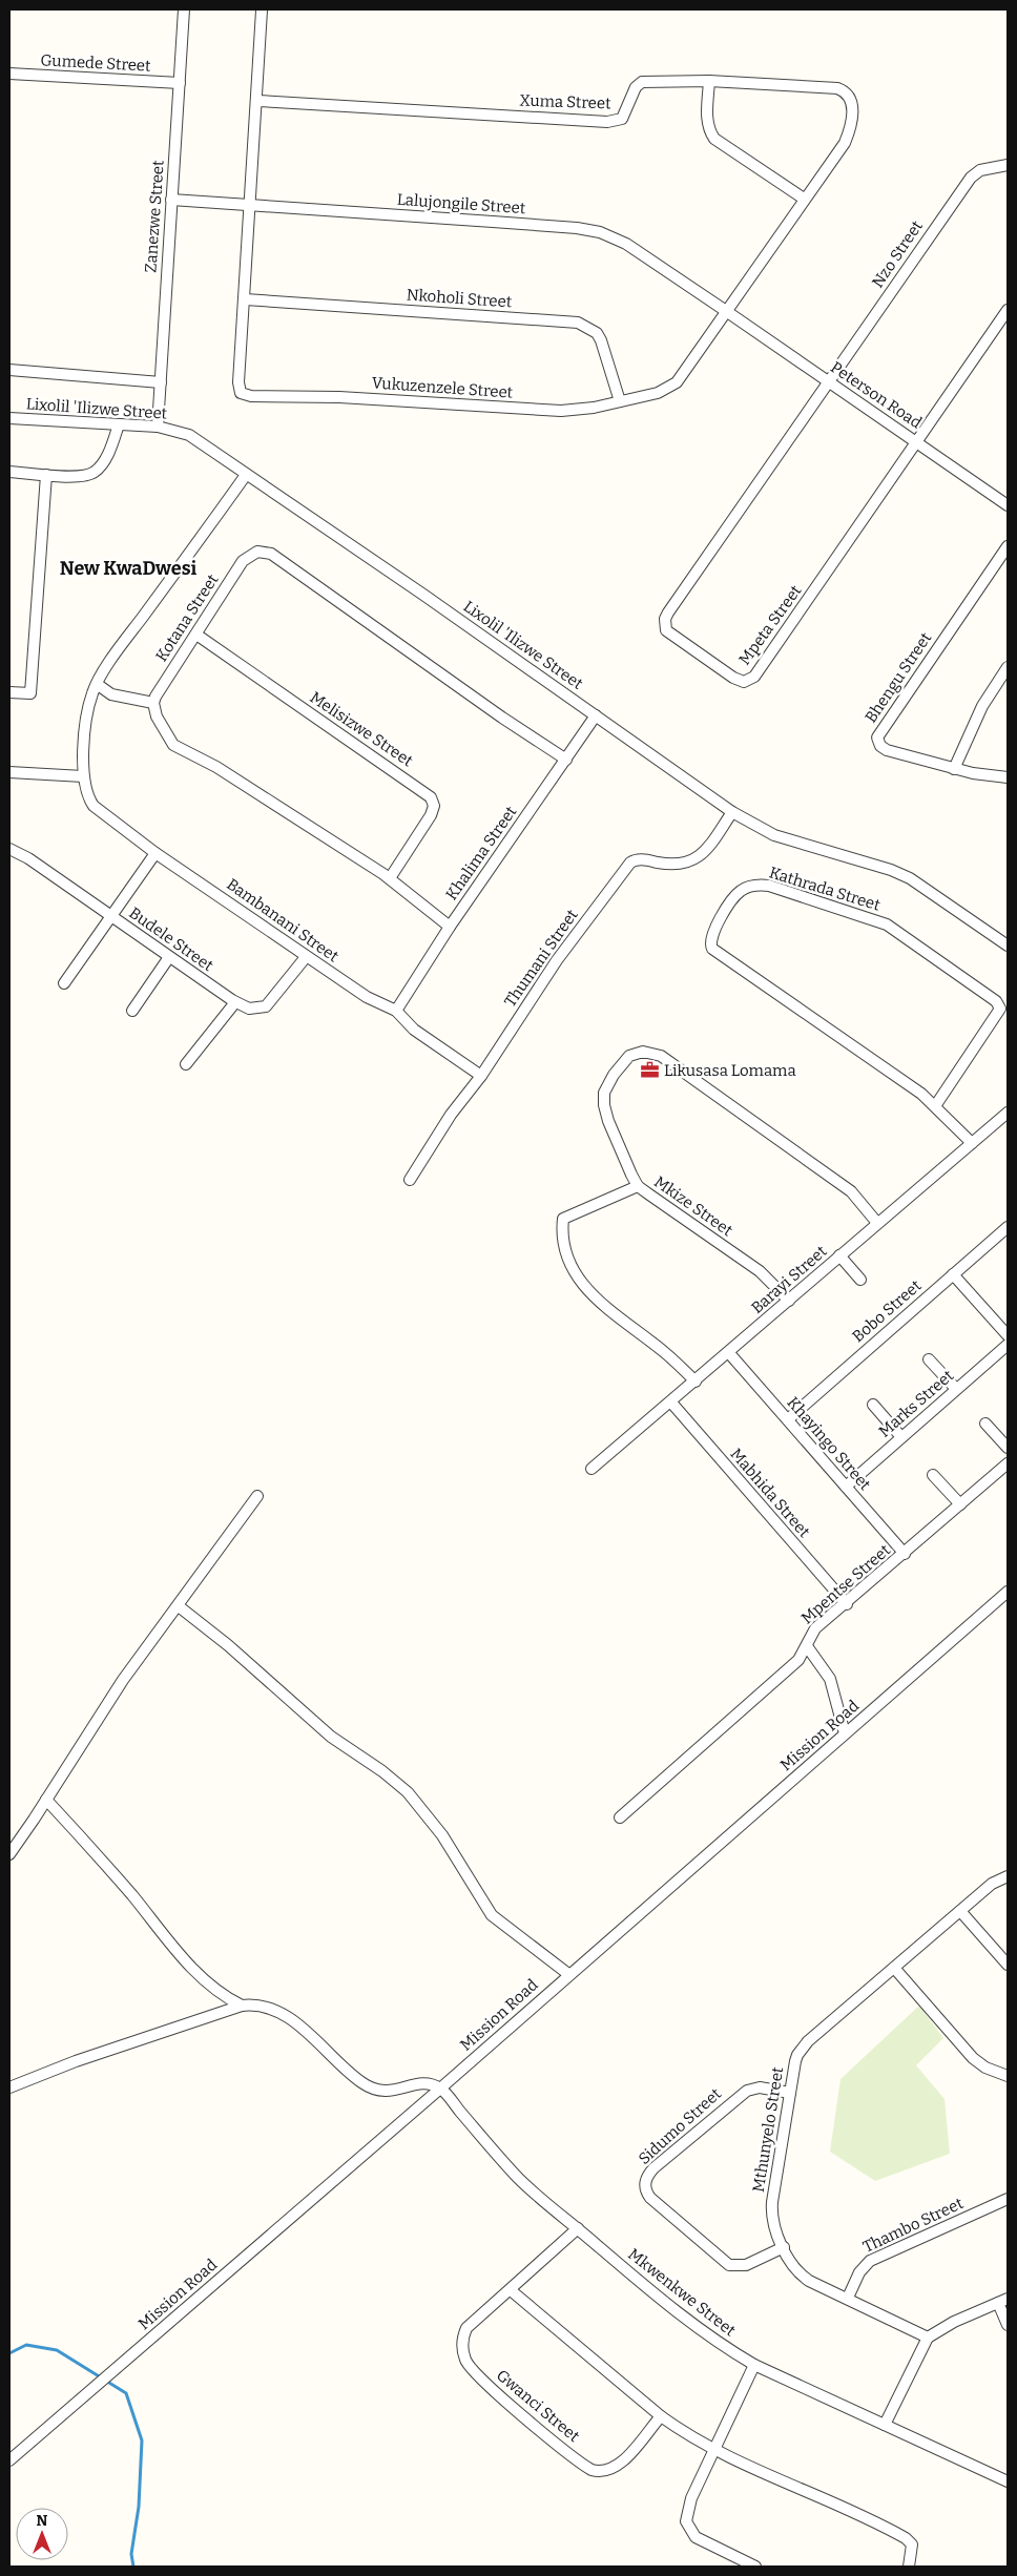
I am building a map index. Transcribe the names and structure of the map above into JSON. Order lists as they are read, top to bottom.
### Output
{
  "streets": {
    "street": [
      "Gumede Street",
      "Xuma Street",
      "Lalujongile Street",
      "Zanezwe Street",
      "Nzo Street",
      "Nkoholi Street",
      "Vukuzenzele Street",
      "Peterson Road",
      "Lixolil 'Ilizwe Street",
      "Kotana Street",
      "Mpeta Street",
      "Bhengu Street",
      "Melisizwe Street",
      "Khalima Street",
      "Kathrada Street",
      "Bambanani Street",
      "Budele Street",
      "Thumani Street",
      "Mkize Street",
      "Barayi Street",
      "Bobo Street",
      "Marks Street",
      "Khayingo Street",
      "Mabhida Street",
      "Mpentse Street",
      "Mission Road",
      "Sidumo Street",
      "Mthunyelo Street",
      "Thambo Street",
      "Mkwenkwe Street",
      "Gwanci Street"
    ]
  },
  "crossings": [
    ["Gumede Street", "Zanezwe Street"],
    ["Xuma Street", "Vukuzenzele Street"],
    ["Lalujongile Street", "Zanezwe Street"],
    ["Lalujongile Street", "Vukuzenzele Street"],
    ["Lalujongile Street", "Peterson Road"],
    ["Zanezwe Street", "Lixolil 'Ilizwe Street"],
    ["Nzo Street", "Peterson Road"],
    ["Nzo Street", "Mpeta Street"],
    ["Nkoholi Street", "Vukuzenzele Street"],
    ["Vukuzenzele Street", "Peterson Road"],
    ["Peterson Road", "Mpeta Street"],
    ["Lixolil 'Ilizwe Street", "Khalima Street"],
    ["Lixolil 'Ilizwe Street", "Thumani Street"],
    ["Kotana Street", "Melisizwe Street"],
    ["Kotana Street", "Khalima Street"],
    ["Khalima Street", "Bambanani Street"],
    ["Kathrada Street", "Barayi Street"],
    ["Bambanani Street", "Budele Street"],
    ["Bambanani Street", "Thumani Street"],
    ["Mkize Street", "Barayi Street"],
    ["Barayi Street", "Khayingo Street"],
    ["Barayi Street", "Mabhida Street"],
    ["Bobo Street", "Khayingo Street"],
    ["Marks Street", "Khayingo Street"],
    ["Khayingo Street", "Mpentse Street"],
    ["Mabhida Street", "Mpentse Street"],
    ["Mission Road", "Mkwenkwe Street"],
    ["Sidumo Street", "Mthunyelo Street"],
    ["Mthunyelo Street", "Thambo Street"],
    ["Mkwenkwe Street", "Gwanci Street"]
  ],
  "districts": ["New KwaDwesi"],
  "places": {
    "office": ["Likusasa Lomama"]
  },
  "north": "top"
}
